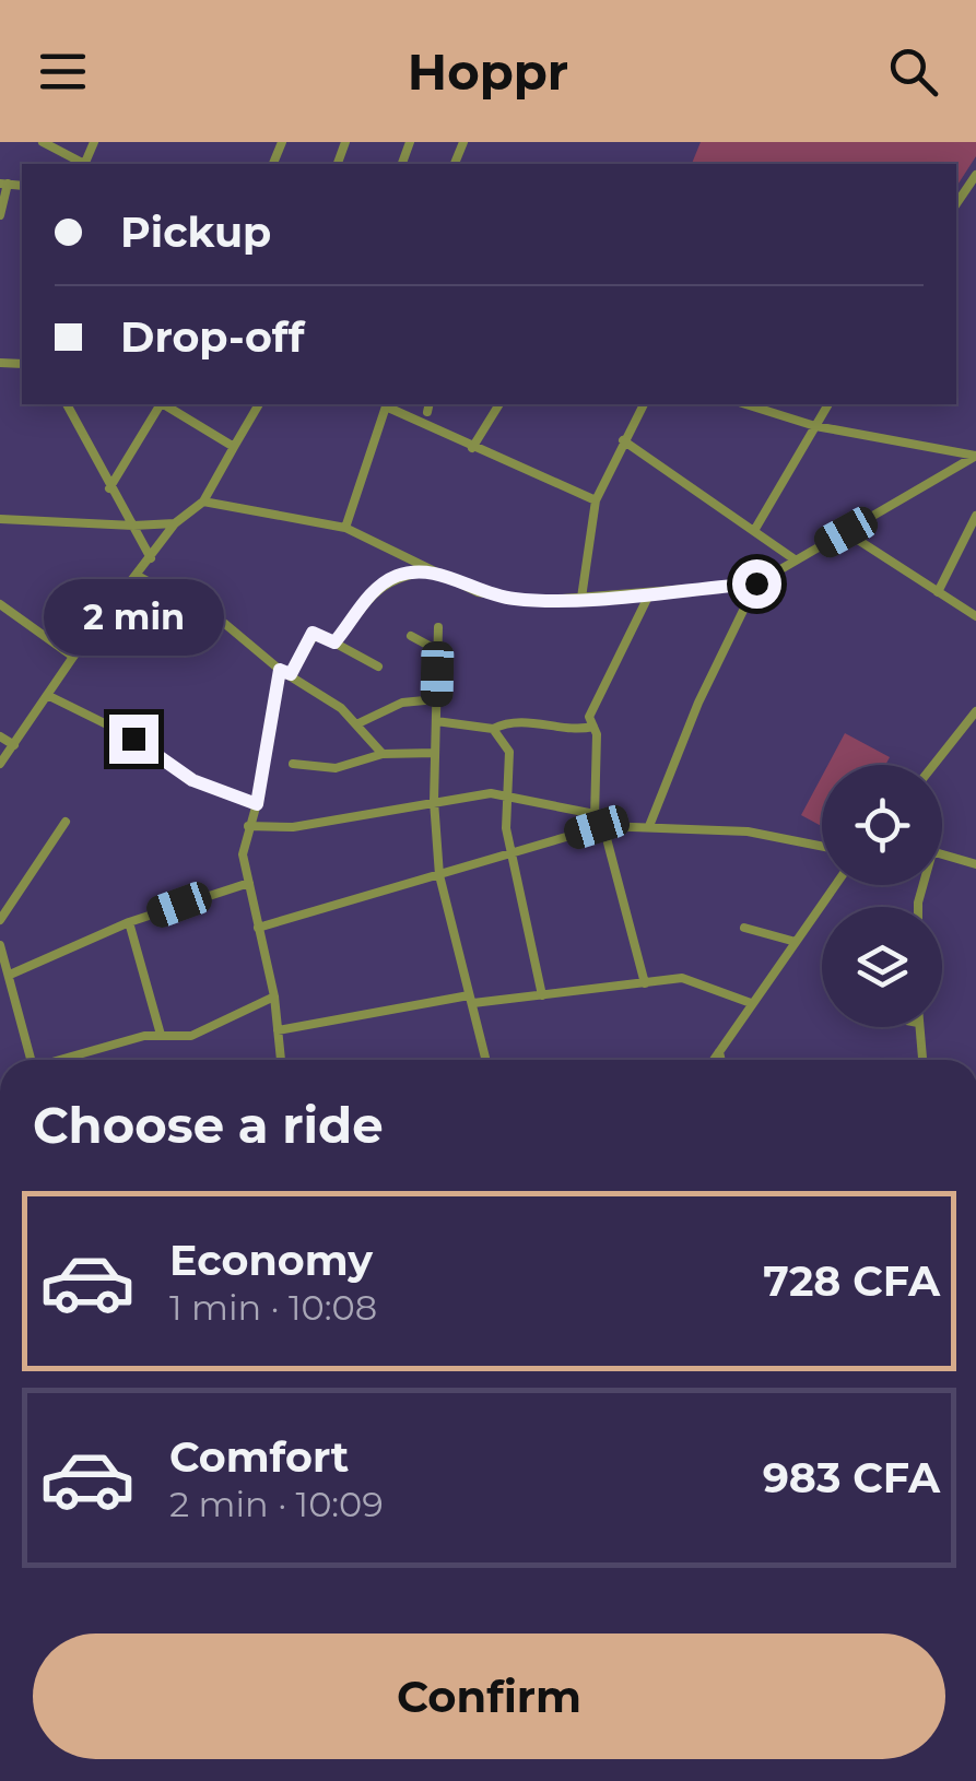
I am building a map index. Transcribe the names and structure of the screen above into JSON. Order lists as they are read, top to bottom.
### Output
{
  "page": {
    "header": "Hoppr",
    "banner": ["Pickup", "Drop-off"],
    "bubble": "2 min",
    "heading": "Choose a ride",
    "list": [
      {
        "name": "Economy",
        "note": "1 min · 10:08",
        "value": "728 CFA"
      },
      {
        "name": "Comfort",
        "note": "2 min · 10:09",
        "value": "983 CFA"
      }
    ],
    "buttons": "Confirm"
  }
}
